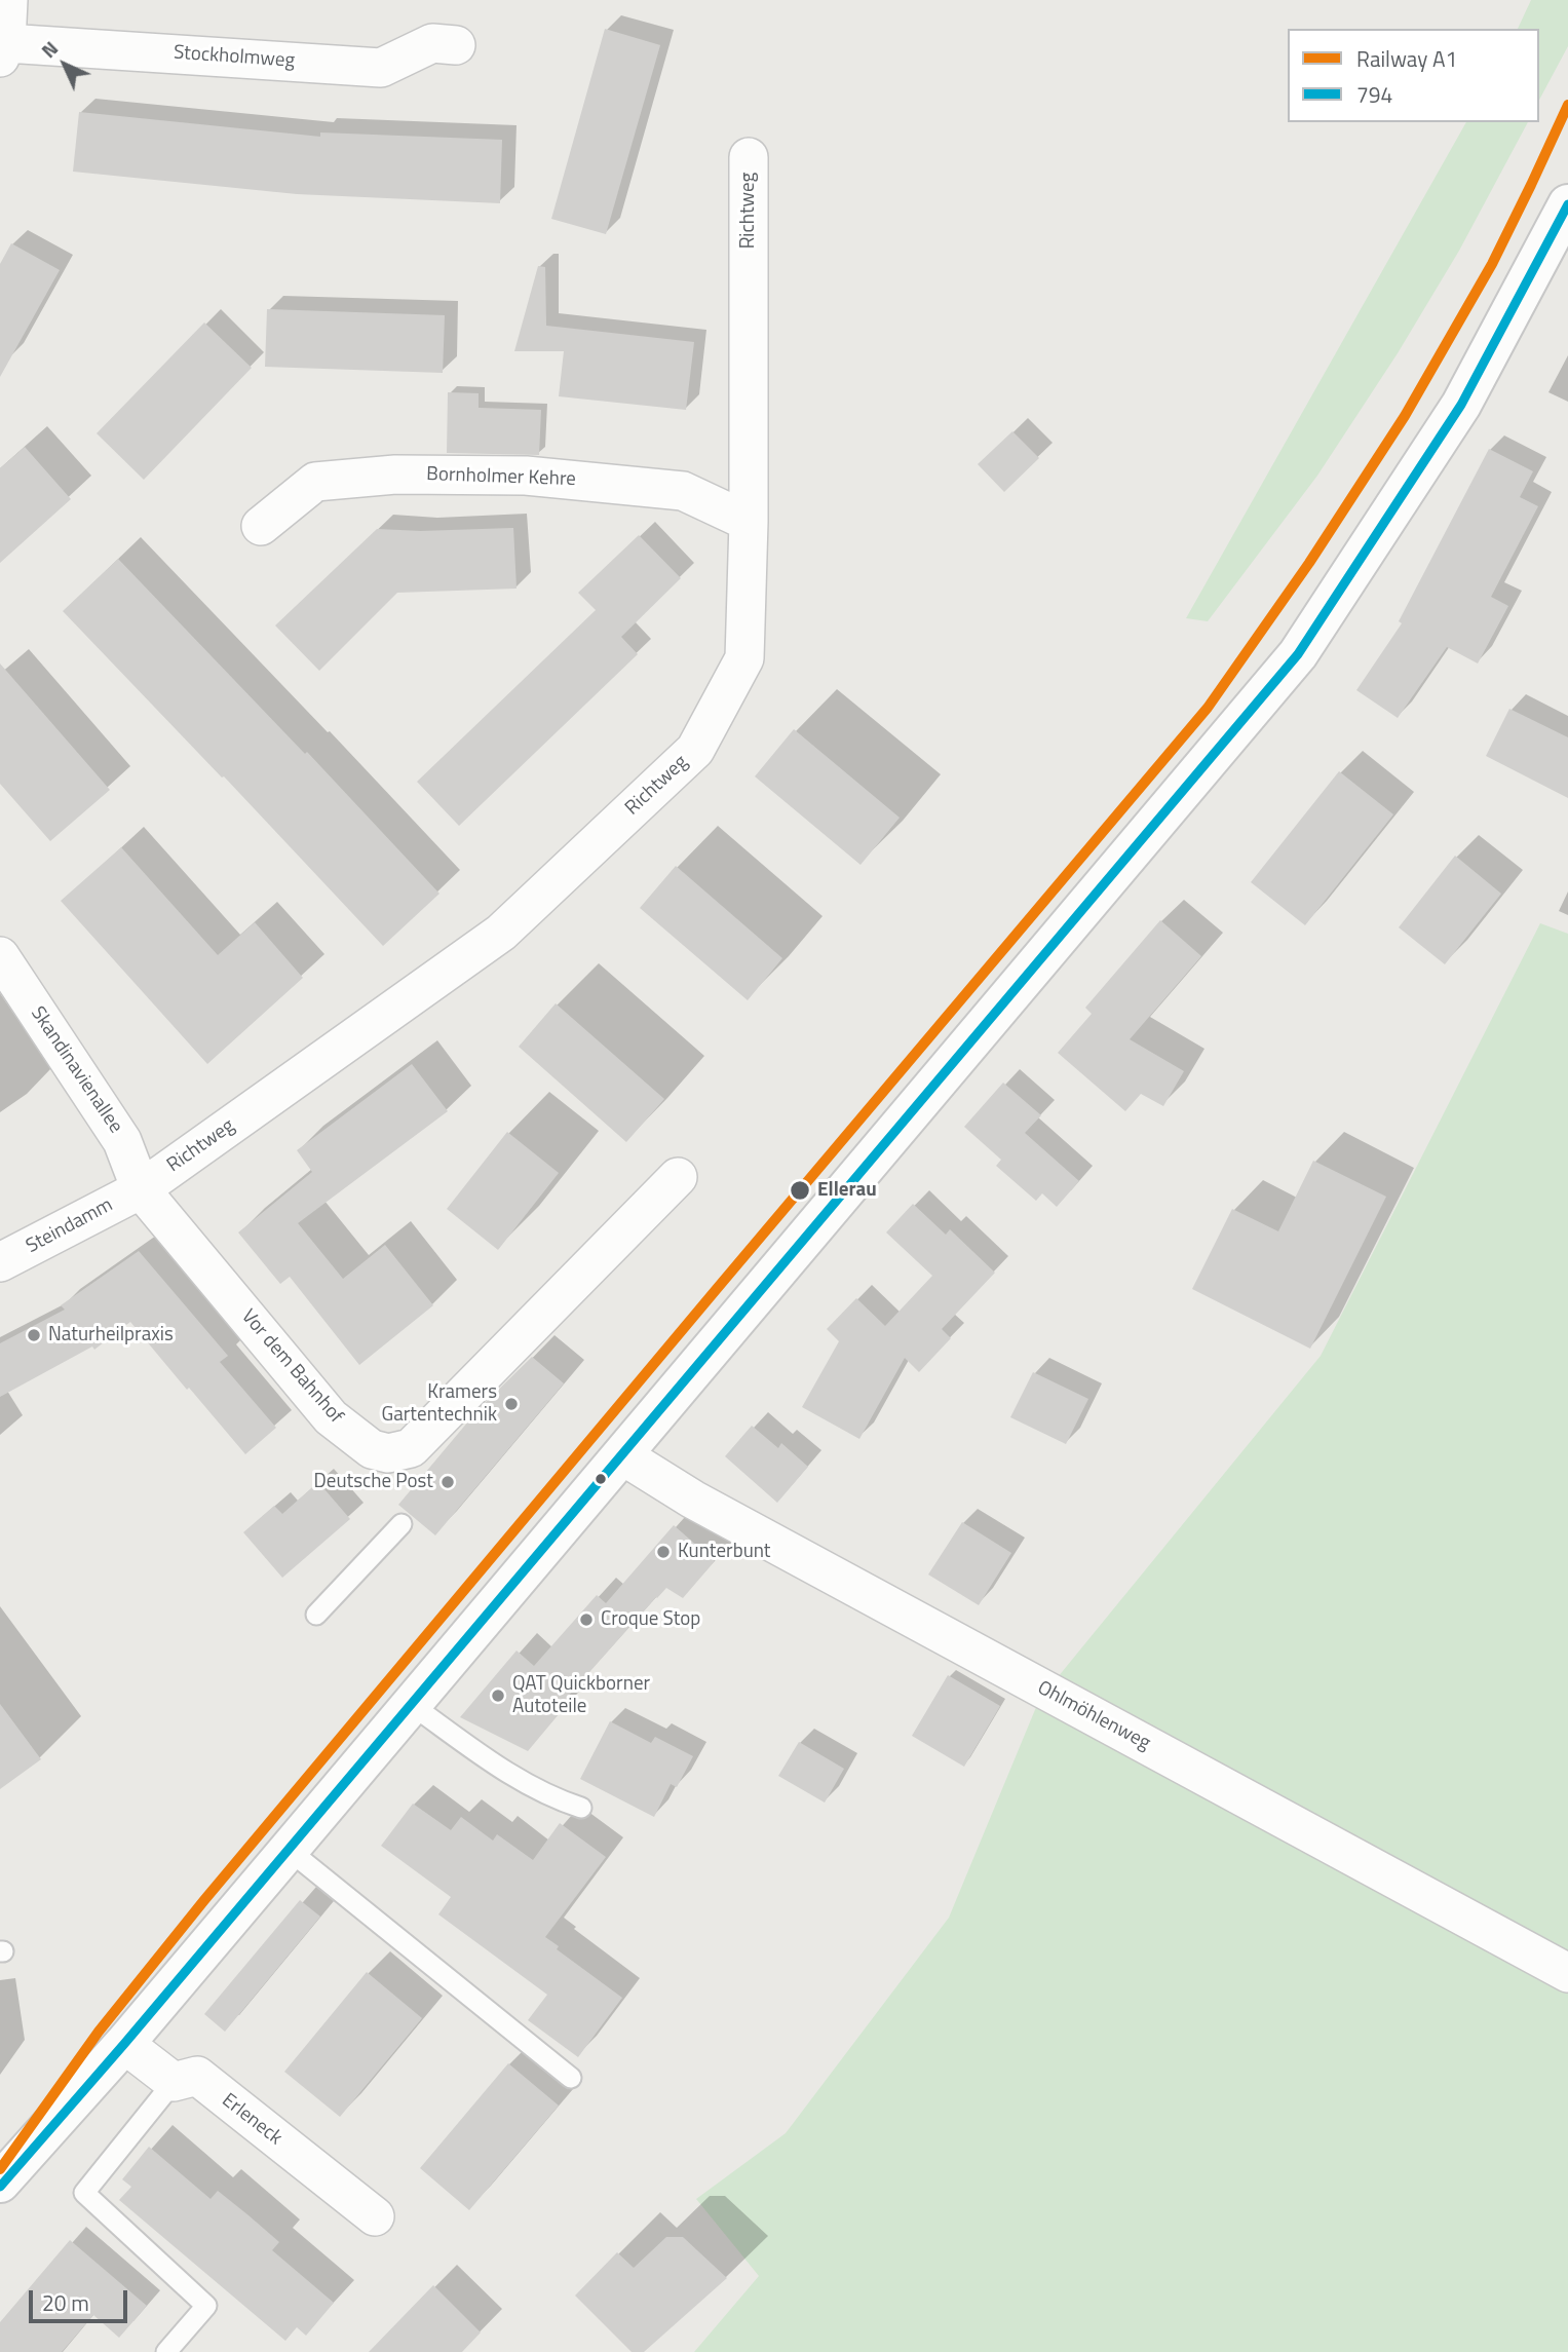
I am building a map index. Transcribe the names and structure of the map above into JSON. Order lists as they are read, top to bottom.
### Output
{
  "streets": {
    "street": [
      "Stockholmweg",
      "Richtweg",
      "Bornholmer Kehre",
      "Skandinavienallee",
      "Steindamm",
      "Vor dem Bahnhof",
      "Ohlmöhlenweg",
      "Erleneck"
    ]
  },
  "crossings": [
    ["Richtweg", "Bornholmer Kehre"],
    ["Richtweg", "Skandinavienallee"],
    ["Richtweg", "Steindamm"],
    ["Richtweg", "Vor dem Bahnhof"],
    ["Skandinavienallee", "Steindamm"],
    ["Skandinavienallee", "Vor dem Bahnhof"],
    ["Steindamm", "Vor dem Bahnhof"]
  ],
  "places": [
    "Ellerau",
    "Naturheilpraxis",
    "Kramers Gartentechnik",
    "Deutsche Post",
    "Kunterbunt",
    "Croque Stop",
    "QAT Quickborner Autoteile"
  ],
  "lines": ["rail line A1", "transit line 794"],
  "legend": ["Railway A1", "794"],
  "scale_bar": "20 m",
  "north": "top left"
}
